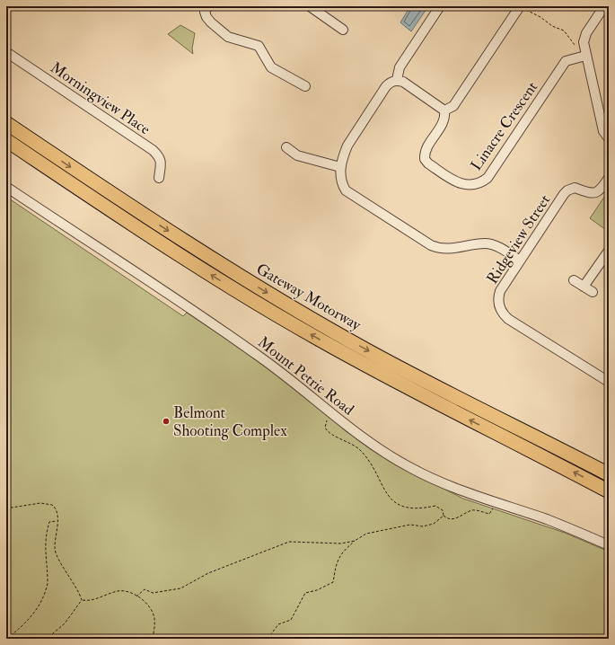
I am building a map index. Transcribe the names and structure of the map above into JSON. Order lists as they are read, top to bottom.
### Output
{
  "streets": {
    "highway": ["Gateway Motorway"],
    "street": [
      "Morningview Place",
      "Linacre Crescent",
      "Ridgeview Street",
      "Mount Petrie Road"
    ]
  },
  "places": ["Belmont Shooting Complex"]
}
